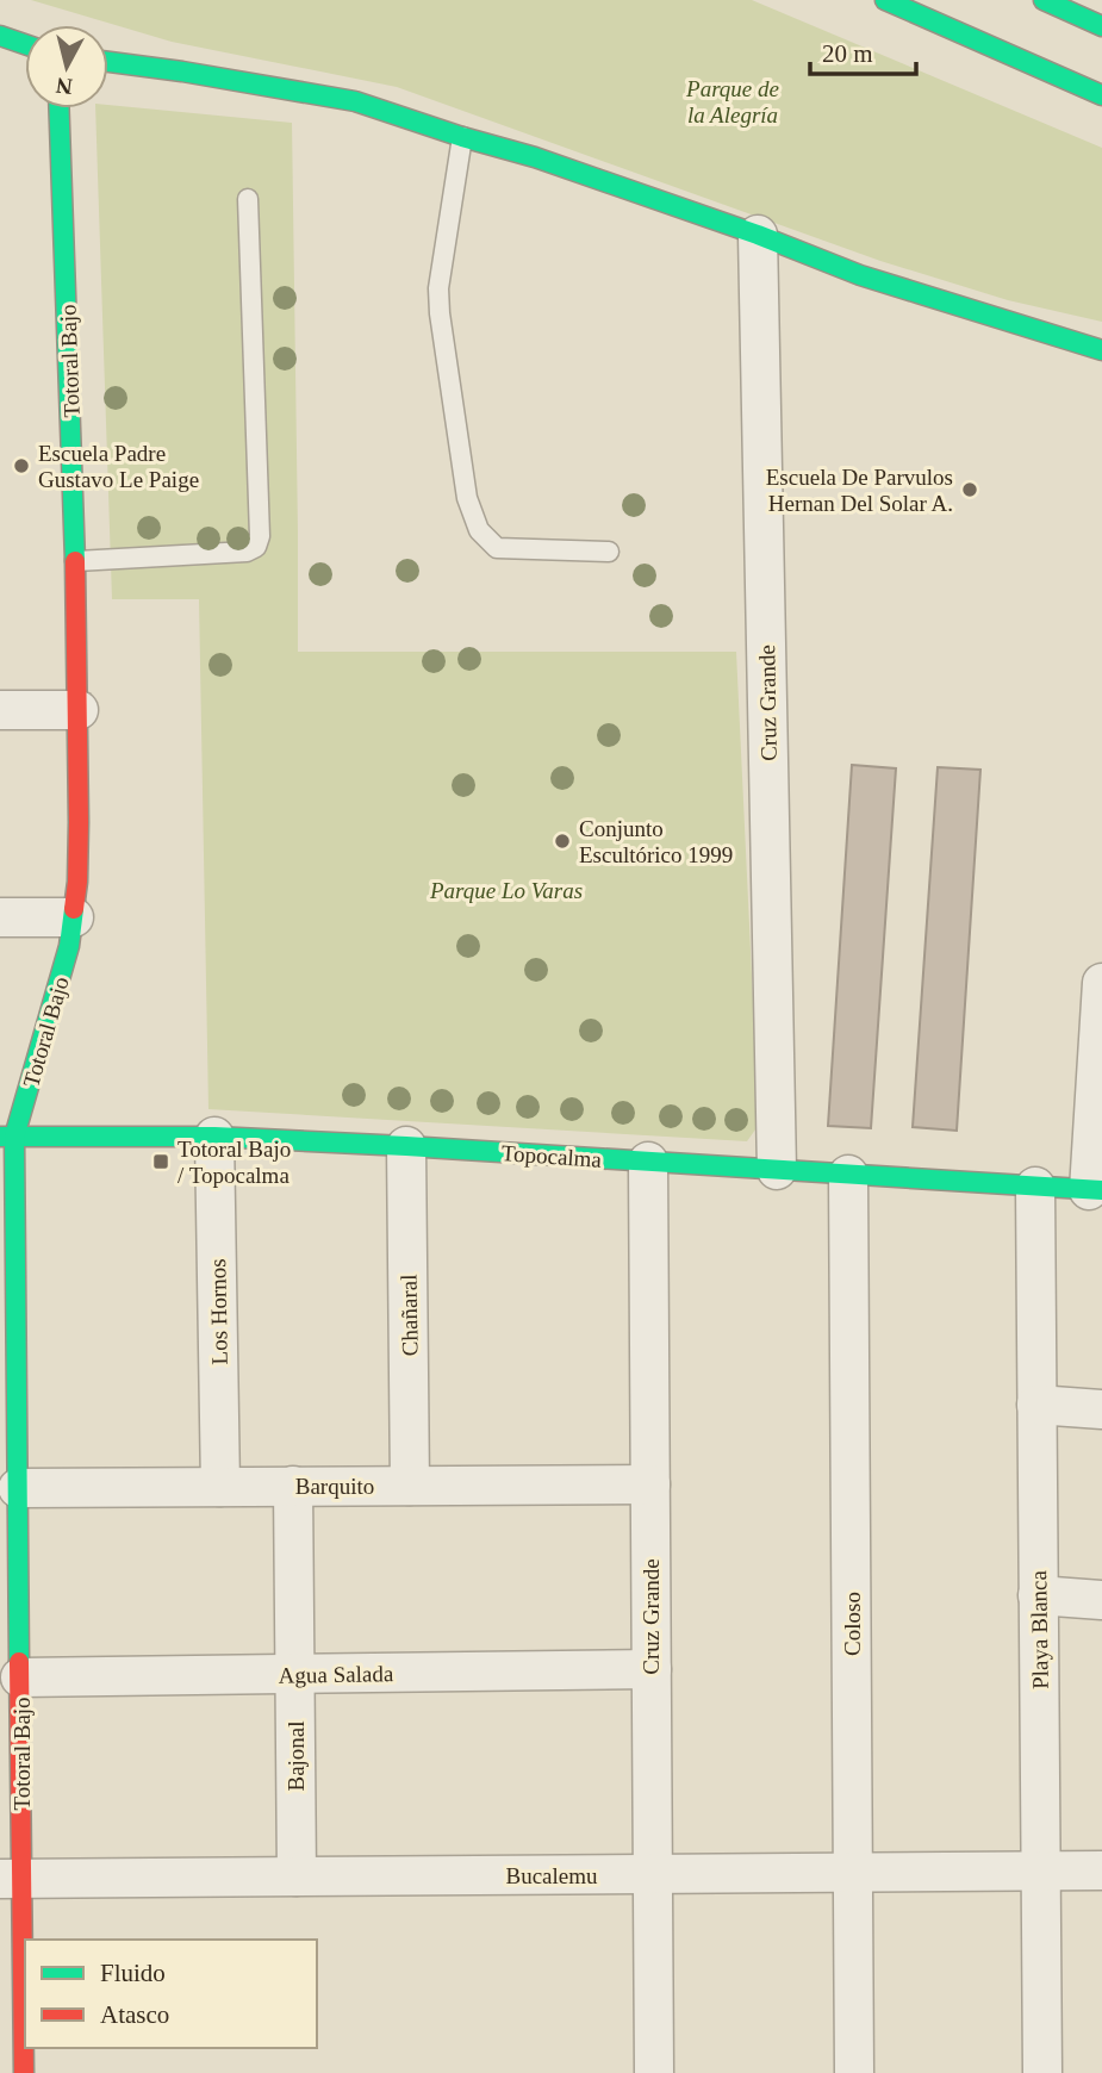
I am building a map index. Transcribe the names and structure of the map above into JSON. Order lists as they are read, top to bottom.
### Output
{
  "streets": {
    "main road": ["Totoral Bajo", "Topocalma"],
    "street": [
      "Cruz Grande",
      "Los Hornos",
      "Chañaral",
      "Barquito",
      "Coloso",
      "Playa Blanca",
      "Agua Salada",
      "Bajonal",
      "Bucalemu"
    ]
  },
  "crossings": [
    ["Totoral Bajo", "Topocalma"],
    ["Totoral Bajo", "Barquito"],
    ["Totoral Bajo", "Agua Salada"],
    ["Totoral Bajo", "Bucalemu"],
    ["Cruz Grande", "Topocalma"],
    ["Cruz Grande", "Barquito"],
    ["Cruz Grande", "Agua Salada"],
    ["Cruz Grande", "Bucalemu"],
    ["Topocalma", "Los Hornos"],
    ["Topocalma", "Chañaral"],
    ["Topocalma", "Coloso"],
    ["Topocalma", "Playa Blanca"],
    ["Los Hornos", "Barquito"],
    ["Chañaral", "Barquito"],
    ["Barquito", "Bajonal"],
    ["Coloso", "Bucalemu"],
    ["Playa Blanca", "Bucalemu"],
    ["Agua Salada", "Bajonal"],
    ["Bajonal", "Bucalemu"]
  ],
  "parks": ["Parque de la Alegría", "Parque Lo Varas"],
  "places": {
    "other": ["Escuela Padre Gustavo Le Paige", "Escuela De Parvulos Hernan Del Solar A.", "Conjunto Escultórico 1999"],
    "transit": ["Totoral Bajo / Topocalma"]
  },
  "legend": ["Fluido", "Atasco"],
  "scale_bar": "20 m",
  "north": "bottom"
}
